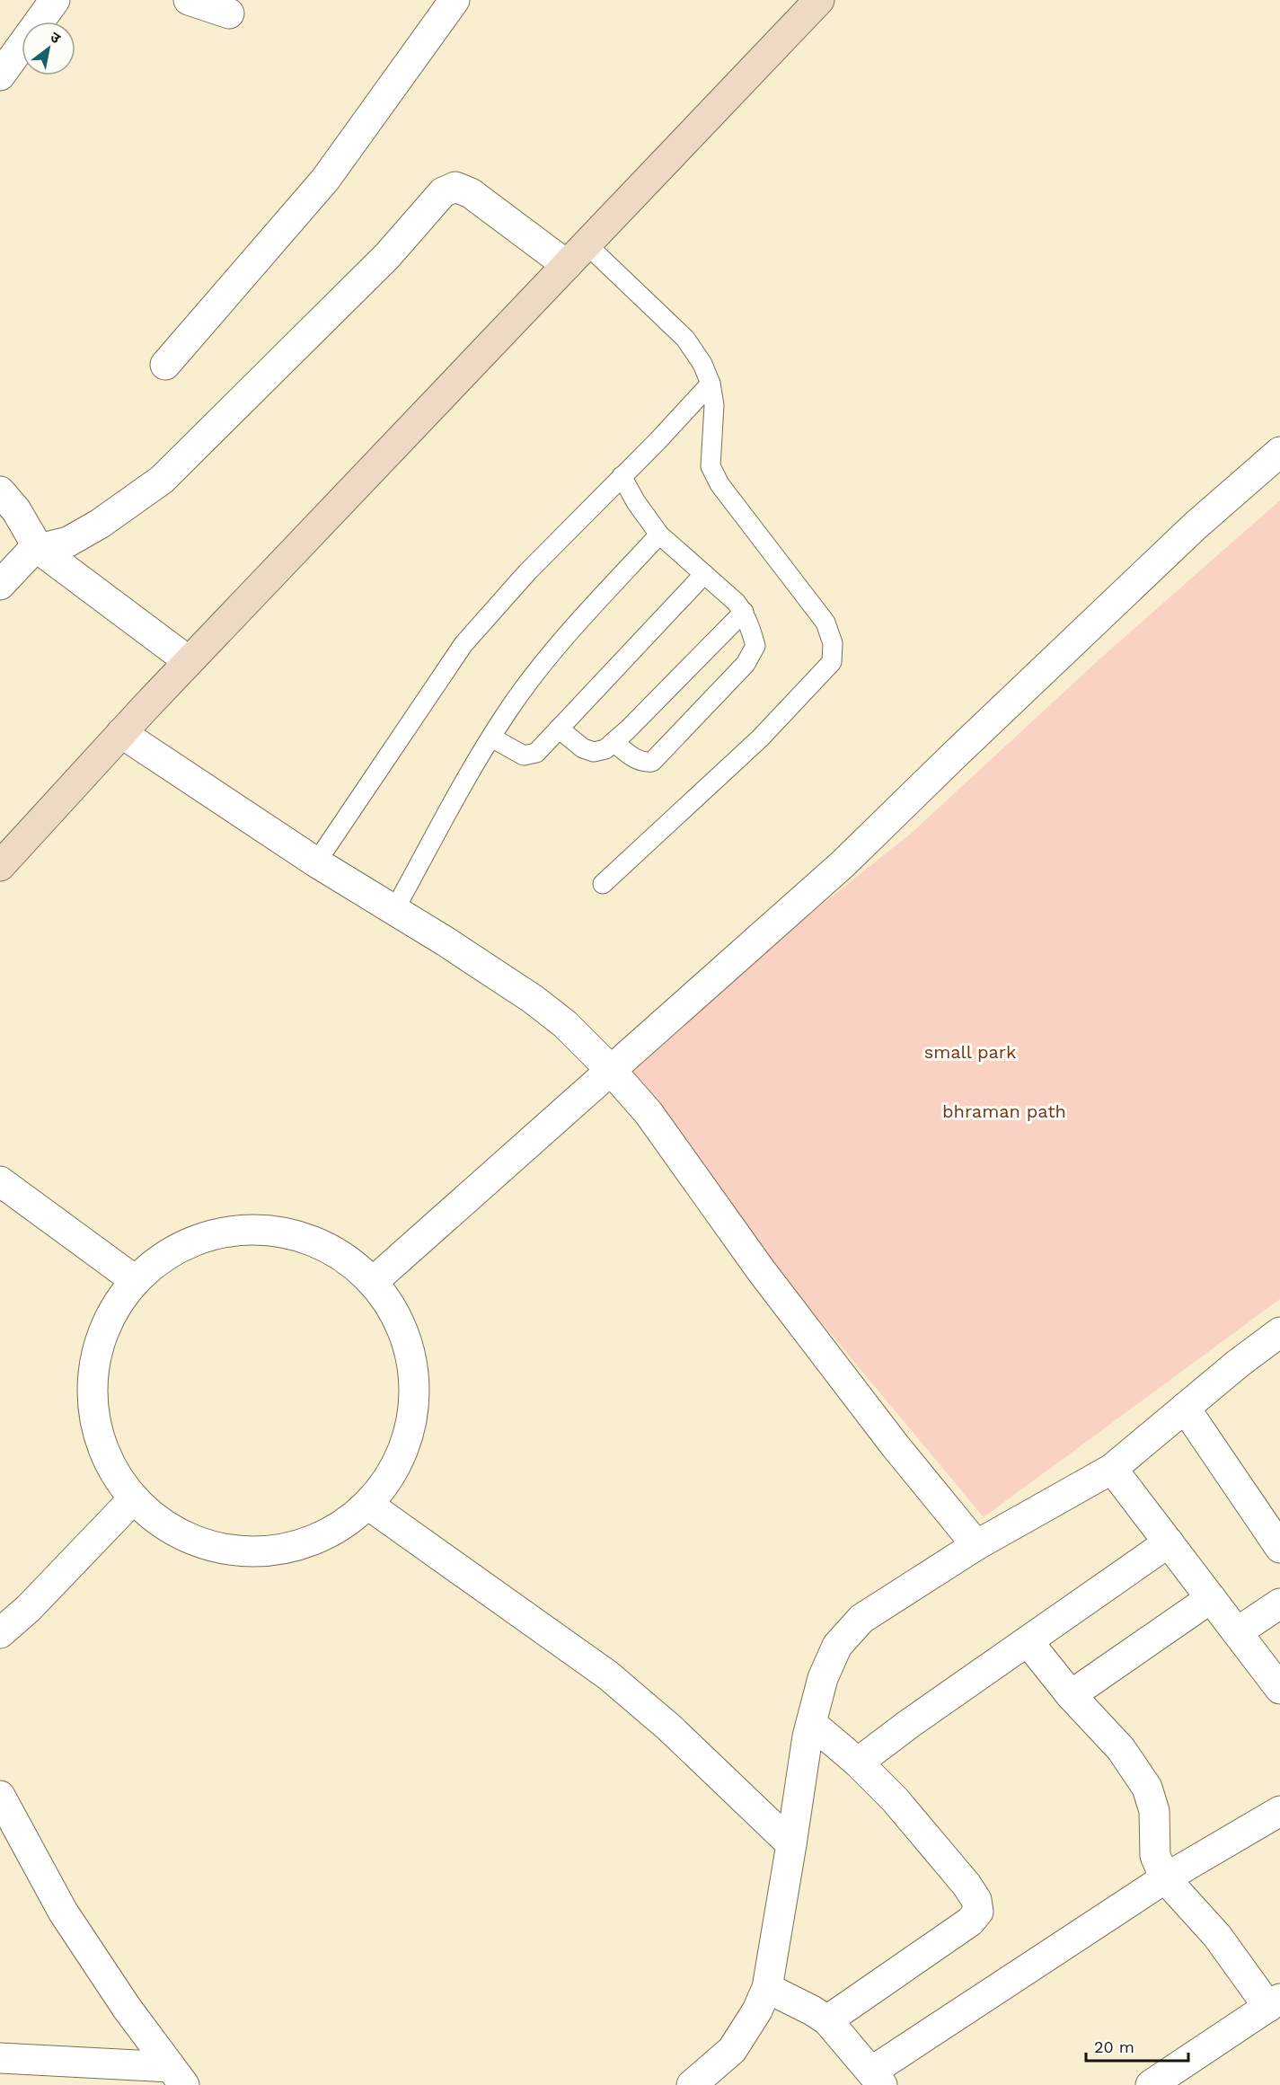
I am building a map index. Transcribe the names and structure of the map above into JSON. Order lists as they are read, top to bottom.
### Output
{
  "parks": ["small park", "bhraman path"],
  "scale_bar": "20 m",
  "north": "top right"
}
